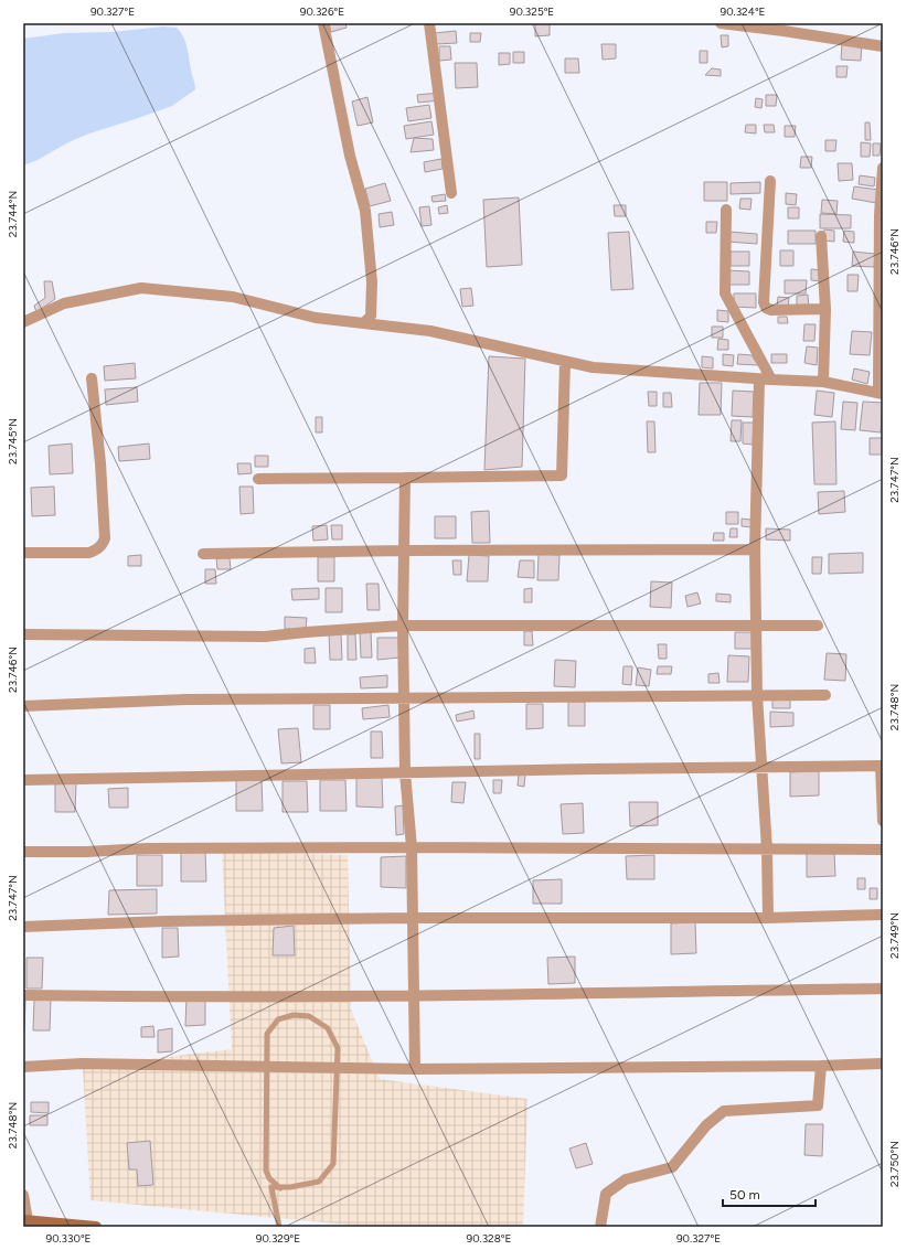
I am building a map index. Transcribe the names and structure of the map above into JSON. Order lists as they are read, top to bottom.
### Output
{
  "scale_bar": "50 m",
  "coordinates": [
    "90.327°E",
    "90.326°E",
    "90.325°E",
    "90.324°E",
    "23.744°N",
    "23.746°N",
    "23.745°N",
    "23.747°N",
    "23.748°N",
    "23.749°N",
    "23.750°N",
    "90.330°E",
    "90.329°E",
    "90.328°E"
  ]
}
